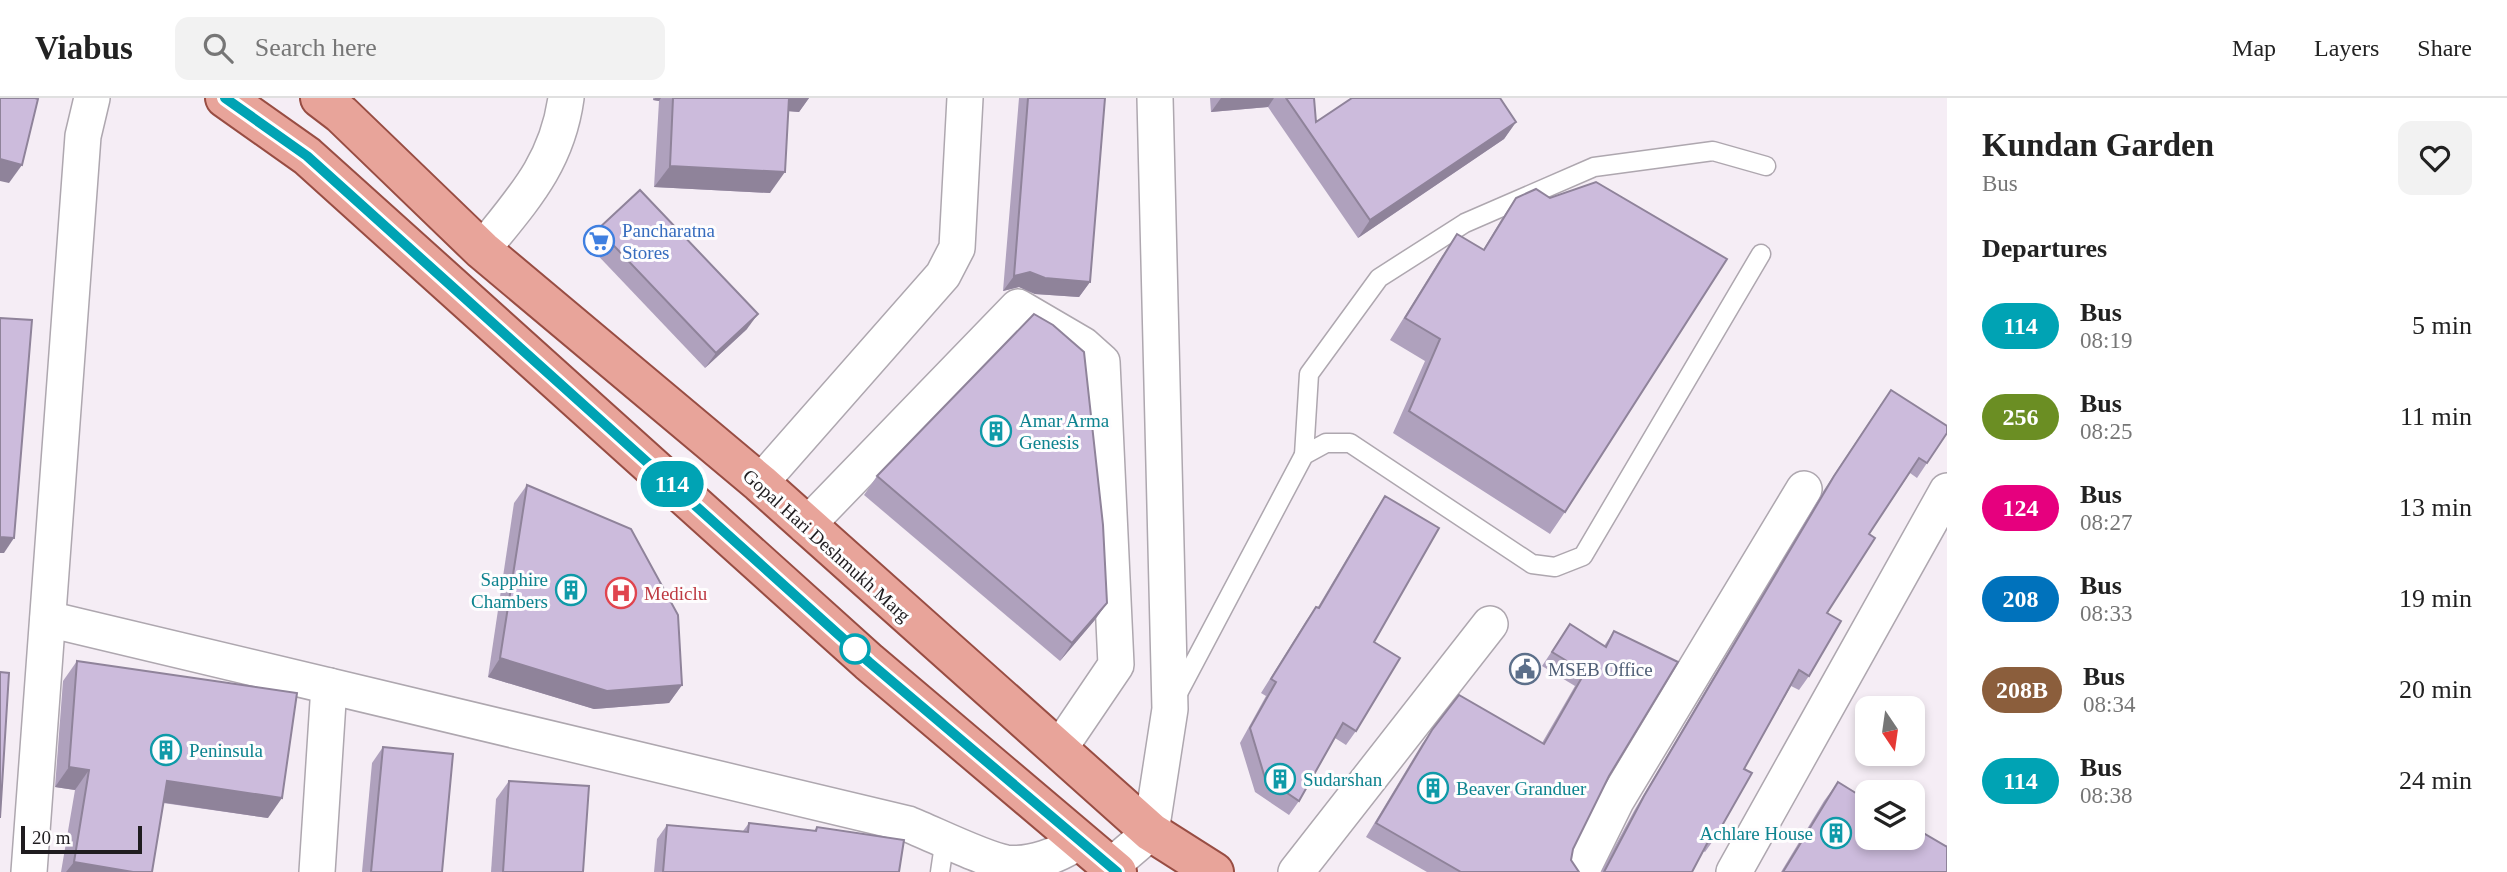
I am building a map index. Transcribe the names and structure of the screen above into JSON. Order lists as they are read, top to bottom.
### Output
{
  "streets": {
    "main road": ["Gopal Hari Deshmukh Marg"]
  },
  "places": {
    "supermarket": ["Pancharatna Stores"],
    "building": [
      "Amar Arma Genesis",
      "Sapphire Chambers",
      "Peninsula",
      "Sudarshan",
      "Beaver Granduer",
      "Achlare House"
    ],
    "hospital": ["Mediclu"],
    "public building": ["MSEB Office"]
  },
  "lines": ["bus line 114"],
  "scale_bar": "20 m",
  "north": "bottom",
  "page": {
    "header": "Viabus",
    "search": "Search here",
    "nav": ["Map", "Layers", "Share"],
    "on_map": "114",
    "heading": [
      ["Kundan Garden", "Bus"],
      "Departures"
    ],
    "list": [
      {
        "mark": "114",
        "name": "Bus",
        "note": "08:19",
        "value": "5 min"
      },
      {
        "mark": "256",
        "name": "Bus",
        "note": "08:25",
        "value": "11 min"
      },
      {
        "mark": "124",
        "name": "Bus",
        "note": "08:27",
        "value": "13 min"
      },
      {
        "mark": "208",
        "name": "Bus",
        "note": "08:33",
        "value": "19 min"
      },
      {
        "mark": "208B",
        "name": "Bus",
        "note": "08:34",
        "value": "20 min"
      },
      {
        "mark": "114",
        "name": "Bus",
        "note": "08:38",
        "value": "24 min"
      }
    ],
    "scale": "20 m"
  }
}
